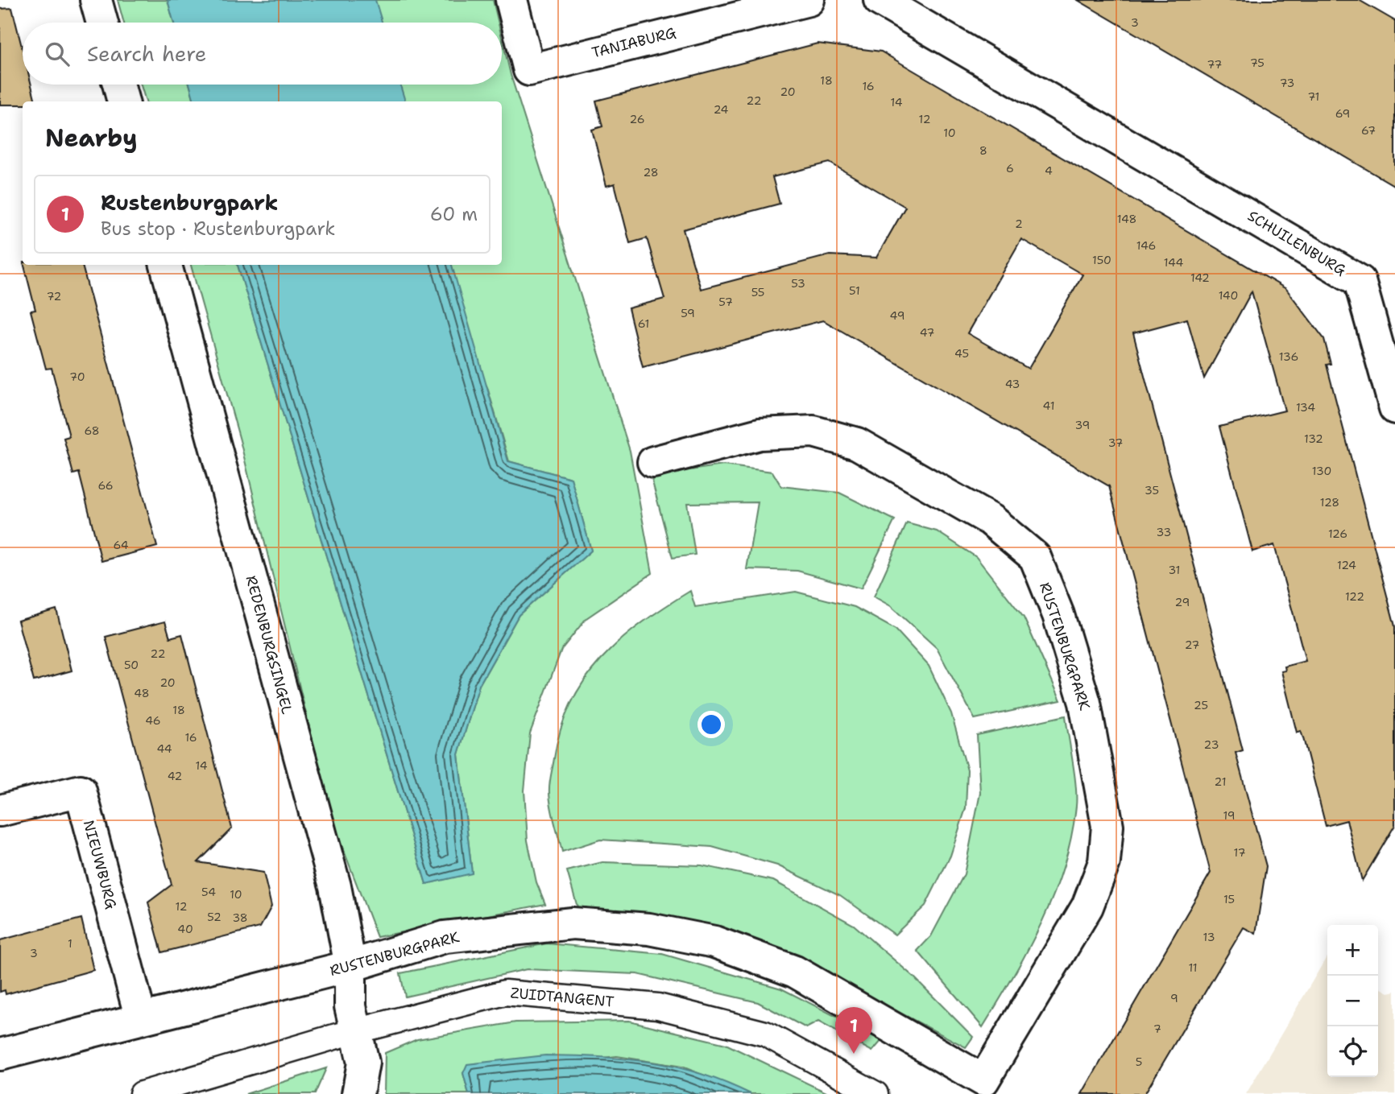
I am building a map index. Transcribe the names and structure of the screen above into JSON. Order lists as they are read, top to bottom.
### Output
{
  "streets": {
    "street": [
      "TANIABURG",
      "SCHUILENBURG",
      "REDENBURGSINGEL",
      "RUSTENBURGPARK",
      "NIEUWBURG"
    ],
    "lane": ["ZUIDTANGENT"]
  },
  "crossings": [
    ["REDENBURGSINGEL", "RUSTENBURGPARK"],
    ["REDENBURGSINGEL", "ZUIDTANGENT"],
    ["RUSTENBURGPARK", "NIEUWBURG"]
  ],
  "house_numbers": [
    "3",
    "75",
    "77",
    "18",
    "73",
    "16",
    "20",
    "71",
    "22",
    "14",
    "24",
    "69",
    "26",
    "12",
    "67",
    "10",
    "8",
    "6",
    "4",
    "28",
    "148",
    "2",
    "146",
    "150",
    "144",
    "142",
    "53",
    "51",
    "55",
    "140",
    "72",
    "57",
    "59",
    "49",
    "61",
    "47",
    "45",
    "136",
    "70",
    "43",
    "41",
    "134",
    "39",
    "68",
    "132",
    "37",
    "130",
    "66",
    "35",
    "128",
    "33",
    "126",
    "64",
    "124",
    "31",
    "122",
    "29",
    "27",
    "22",
    "50",
    "20",
    "48",
    "25",
    "18",
    "46",
    "16",
    "23",
    "44",
    "14",
    "42",
    "21",
    "19",
    "17",
    "54",
    "10",
    "15",
    "12",
    "52",
    "38",
    "40",
    "13",
    "1",
    "3",
    "11",
    "9",
    "7",
    "5"
  ],
  "page": {
    "search": "Search here",
    "heading": "Nearby",
    "list": [
      {
        "mark": "1",
        "name": "Rustenburgpark",
        "note": "Bus stop · Rustenburgpark",
        "value": "60 m"
      }
    ],
    "map_buttons": ["+", "−"],
    "pins": "1"
  }
}
